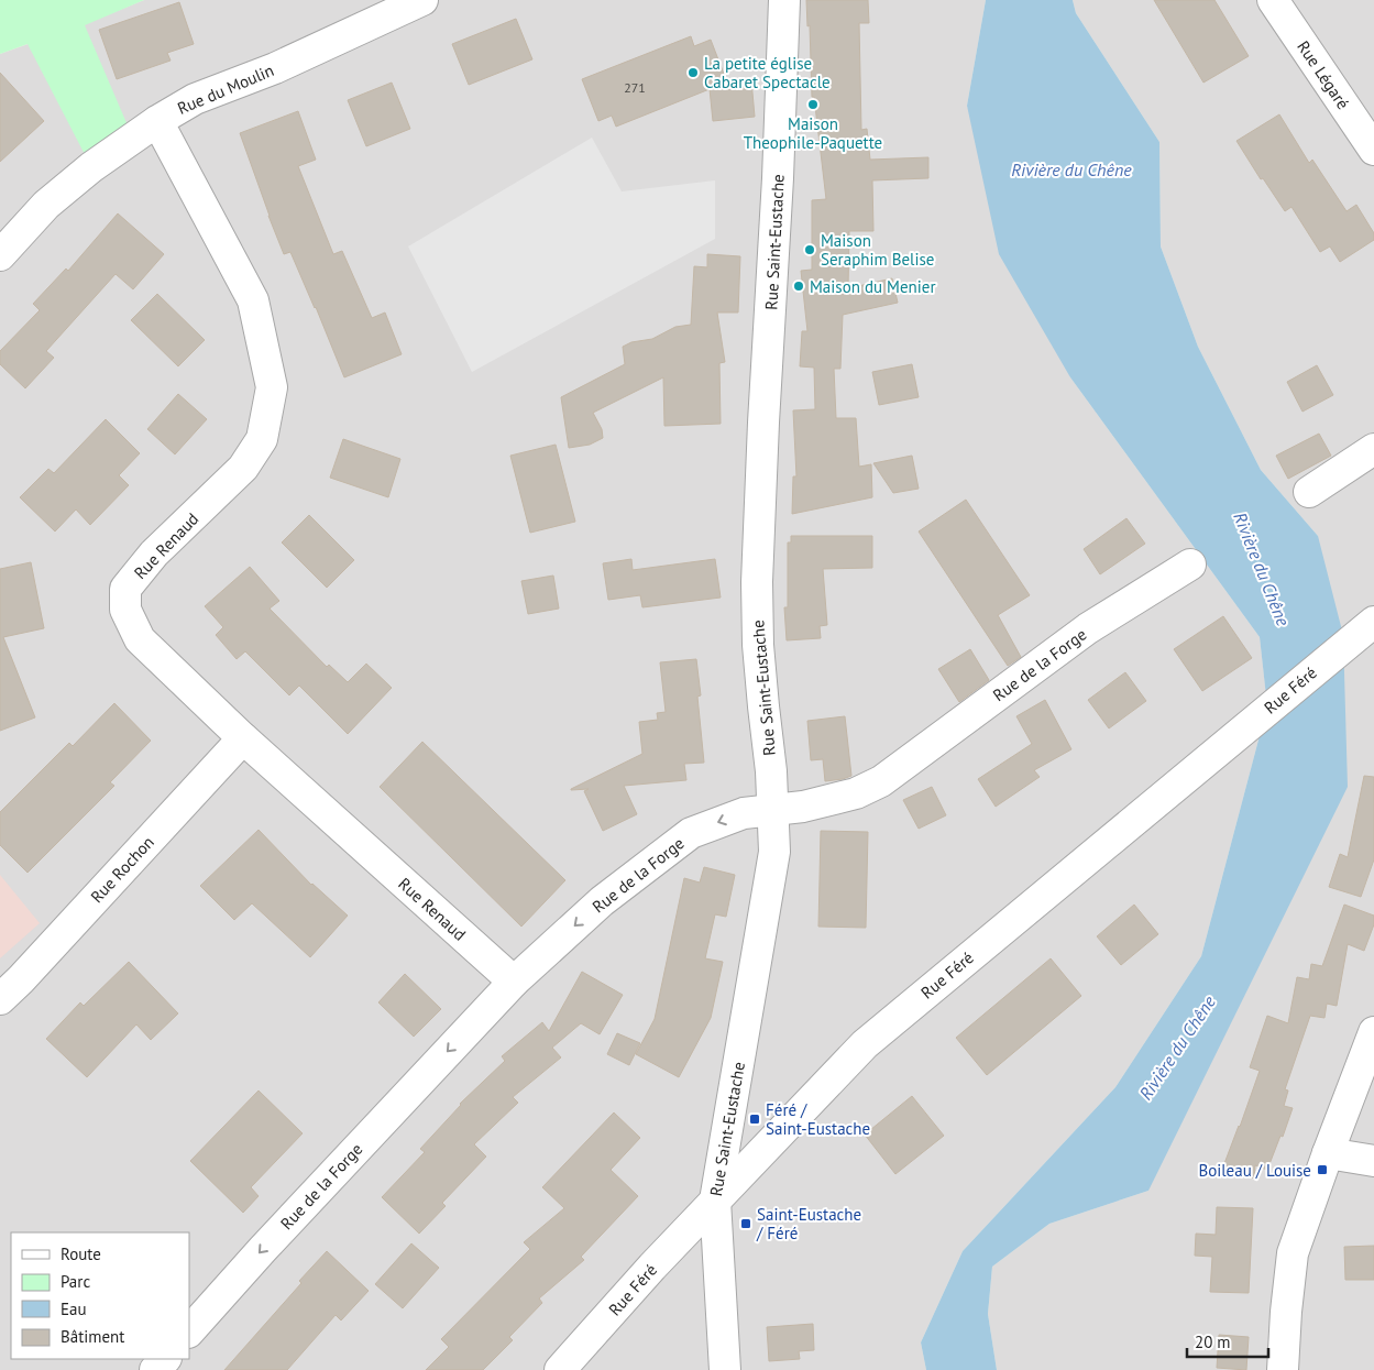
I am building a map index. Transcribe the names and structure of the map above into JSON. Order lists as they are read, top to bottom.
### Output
{
  "streets": {
    "street": [
      "Rue Légaré",
      "Rue du Moulin",
      "Rue Saint-Eustache",
      "Rue Renaud",
      "Rue de la Forge",
      "Rue Féré",
      "Rue Rochon"
    ]
  },
  "crossings": [
    ["Rue du Moulin", "Rue Renaud"],
    ["Rue Saint-Eustache", "Rue de la Forge"],
    ["Rue Saint-Eustache", "Rue Féré"],
    ["Rue Renaud", "Rue de la Forge"],
    ["Rue Renaud", "Rue Rochon"]
  ],
  "one_way": ["Rue de la Forge"],
  "water": ["Rivière du Chêne"],
  "places": {
    "other": [
      "La petite église Cabaret Spectacle",
      "Maison Theophile-Paquette",
      "Maison Seraphim Belise",
      "Maison du Menier"
    ],
    "transit": ["Féré / Saint-Eustache", "Boileau / Louise", "Saint-Eustache / Féré"]
  },
  "house_numbers": ["271"],
  "legend": [
    "Route",
    "Parc",
    "Eau",
    "Bâtiment"
  ],
  "scale_bar": "20 m"
}
